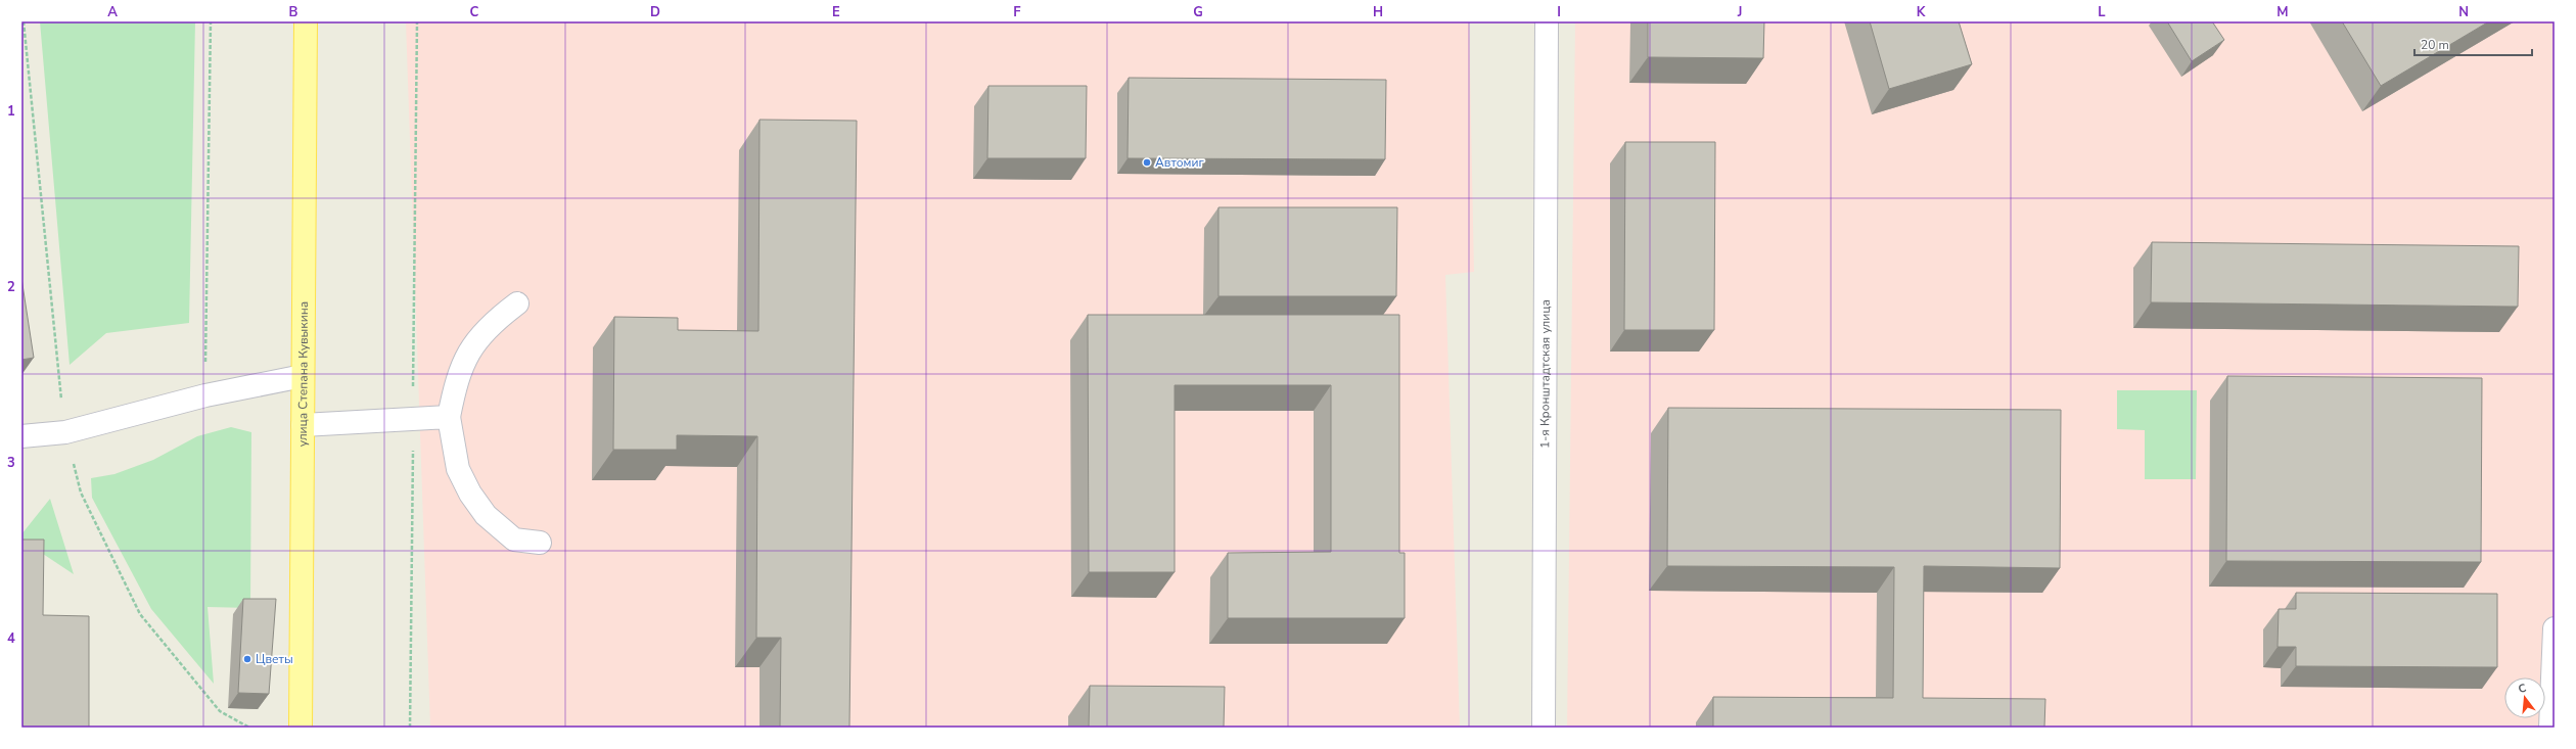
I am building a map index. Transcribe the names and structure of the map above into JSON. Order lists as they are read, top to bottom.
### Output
{
  "streets": {
    "main road": ["улица Степана Кувыкина"],
    "street": ["1-я Кронштадтская улица"]
  },
  "places": ["Автомиг", "Цветы"],
  "scale_bar": "20 m",
  "north": "top",
  "grid": {
    "columns": [
      "A",
      "B",
      "C",
      "D",
      "E",
      "F",
      "G",
      "H",
      "I",
      "J",
      "K",
      "L",
      "M",
      "N"
    ],
    "rows": [
      "1",
      "2",
      "3",
      "4"
    ]
  }
}
